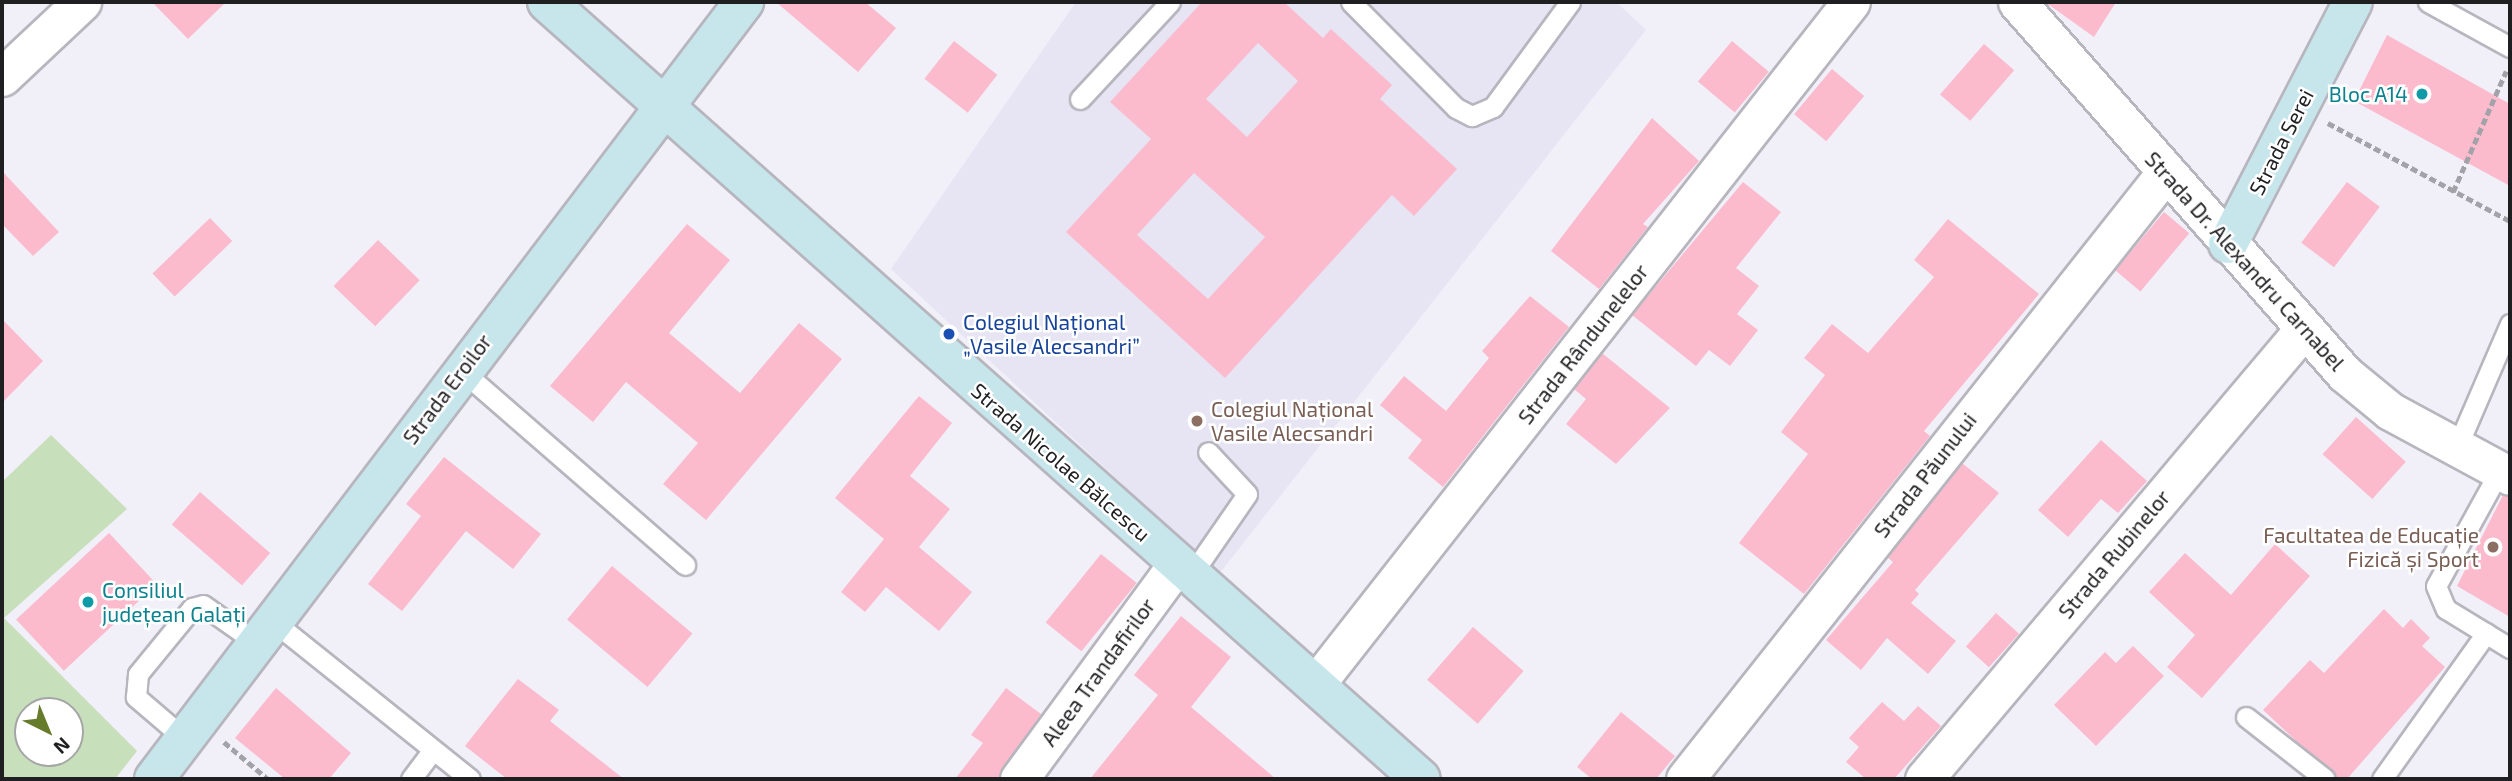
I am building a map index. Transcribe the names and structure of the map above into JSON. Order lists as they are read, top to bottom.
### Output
{
  "streets": {
    "street": [
      "Strada Serei",
      "Strada Dr. Alexandru Carnabel",
      "Strada Rândunelelor",
      "Strada Eroilor",
      "Strada Nicolae Bălcescu",
      "Strada Păunului",
      "Strada Rubinelor",
      "Aleea Trandafirilor"
    ]
  },
  "crossings": [
    ["Strada Serei", "Strada Dr. Alexandru Carnabel"],
    ["Strada Dr. Alexandru Carnabel", "Strada Păunului"],
    ["Strada Dr. Alexandru Carnabel", "Strada Rubinelor"],
    ["Strada Rândunelelor", "Strada Nicolae Bălcescu"],
    ["Strada Eroilor", "Strada Nicolae Bălcescu"],
    ["Strada Nicolae Bălcescu", "Aleea Trandafirilor"]
  ],
  "places": [
    "Bloc A14",
    "Colegiul Național „Vasile Alecsandri”",
    "Colegiul Național Vasile Alecsandri",
    "Facultatea de Educație Fizică și Sport",
    "Consiliul județean Galați"
  ],
  "north": "bottom right"
}
